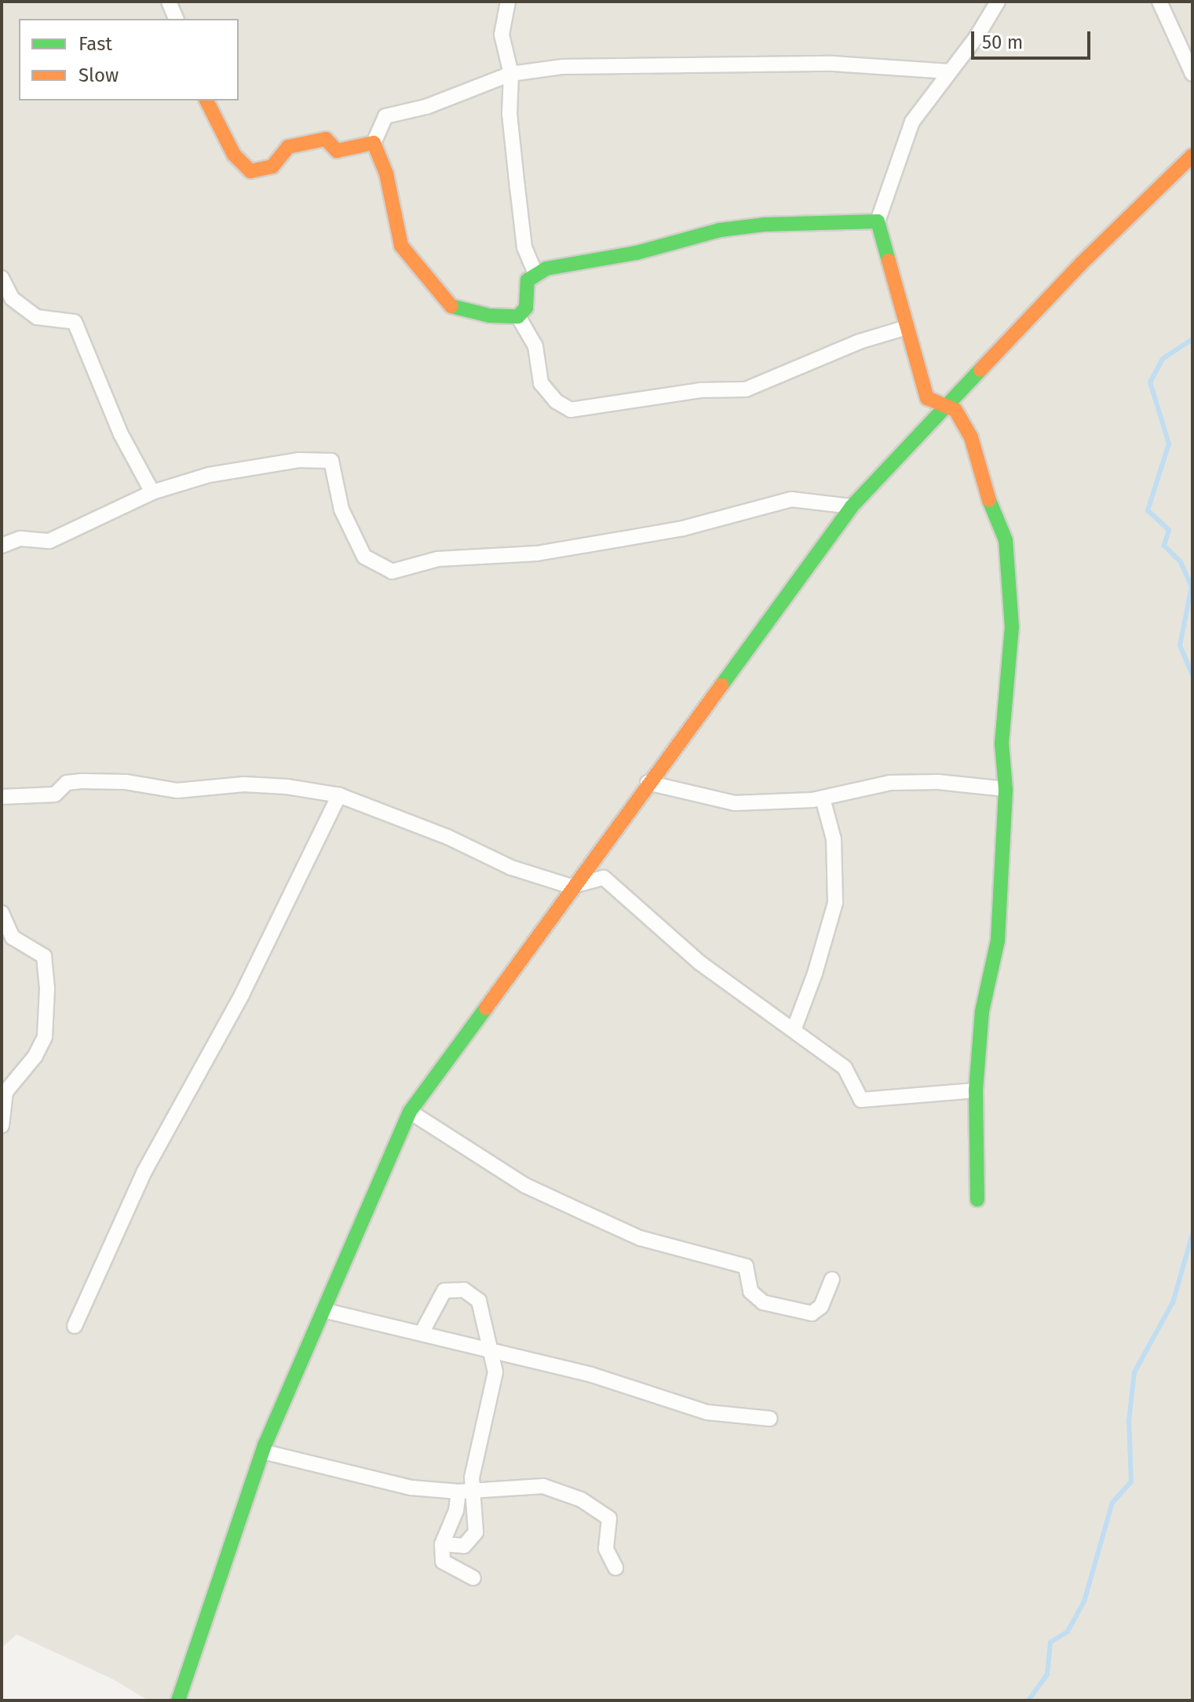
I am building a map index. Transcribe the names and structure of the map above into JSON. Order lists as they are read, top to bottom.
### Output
{
  "legend": ["Fast", "Slow"],
  "scale_bar": "50 m"
}
